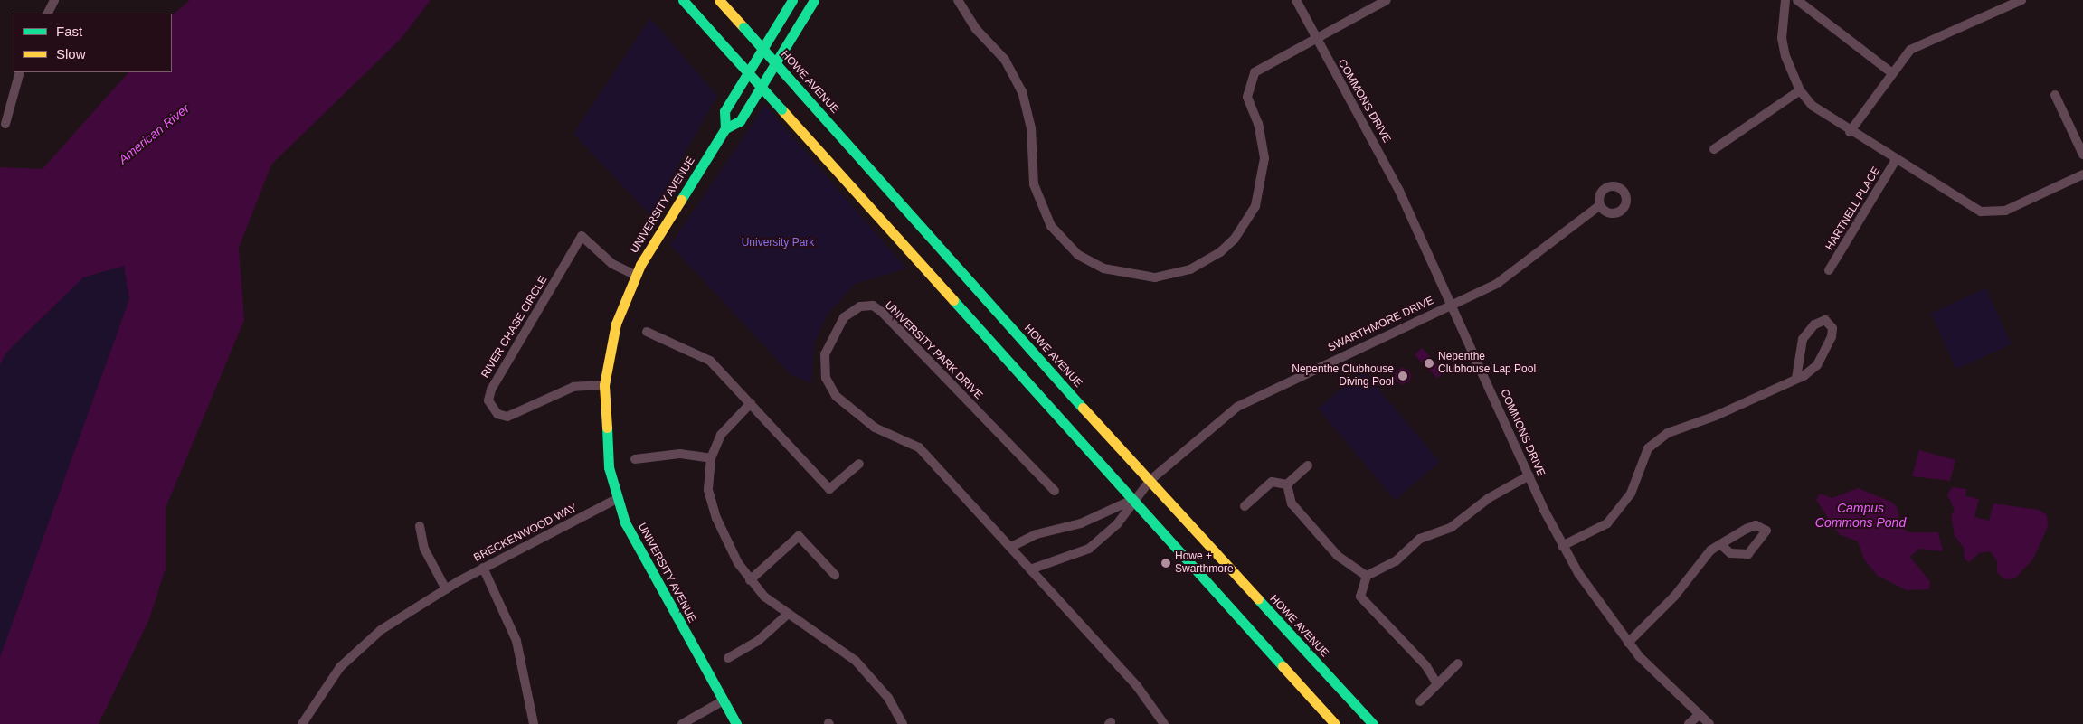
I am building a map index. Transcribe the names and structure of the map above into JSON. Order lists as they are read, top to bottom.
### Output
{
  "streets": {
    "main road": ["HOWE AVENUE", "UNIVERSITY AVENUE"],
    "street": [
      "COMMONS DRIVE",
      "HARTNELL PLACE",
      "SWARTHMORE DRIVE",
      "RIVER CHASE CIRCLE",
      "UNIVERSITY PARK DRIVE",
      "BRECKENWOOD WAY"
    ]
  },
  "crossings": [
    ["HOWE AVENUE", "SWARTHMORE DRIVE"],
    ["COMMONS DRIVE", "SWARTHMORE DRIVE"],
    ["UNIVERSITY AVENUE", "RIVER CHASE CIRCLE"],
    ["UNIVERSITY AVENUE", "BRECKENWOOD WAY"]
  ],
  "water": ["American River", "Campus Commons Pond"],
  "parks": ["University Park"],
  "places": ["Nepenthe Clubhouse Lap Pool", "Nepenthe Clubhouse Diving Pool", "Howe + Swarthmore"],
  "legend": ["Fast", "Slow"]
}
